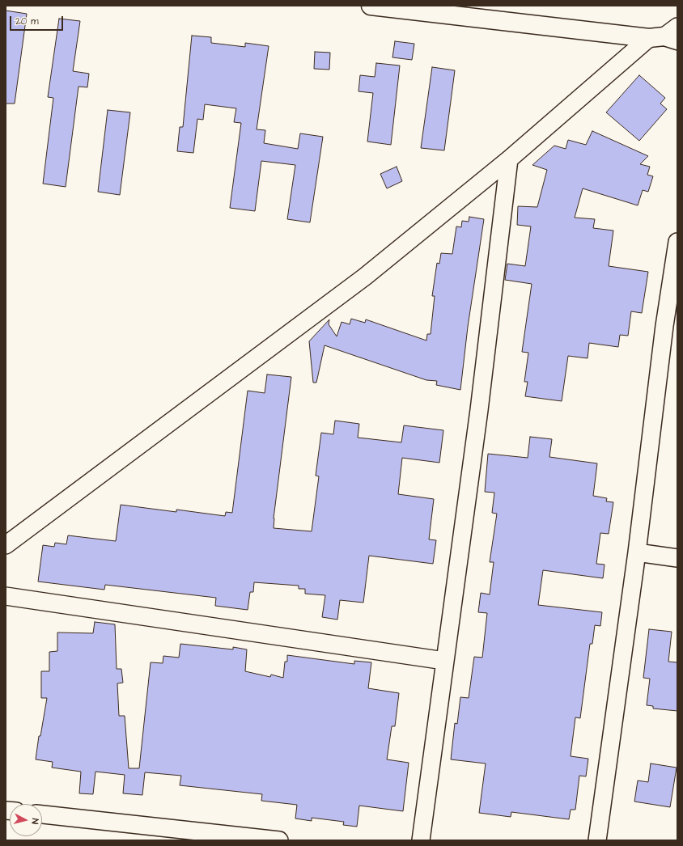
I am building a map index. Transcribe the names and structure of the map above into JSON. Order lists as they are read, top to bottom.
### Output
{
  "scale_bar": "20 m",
  "north": "right"
}
